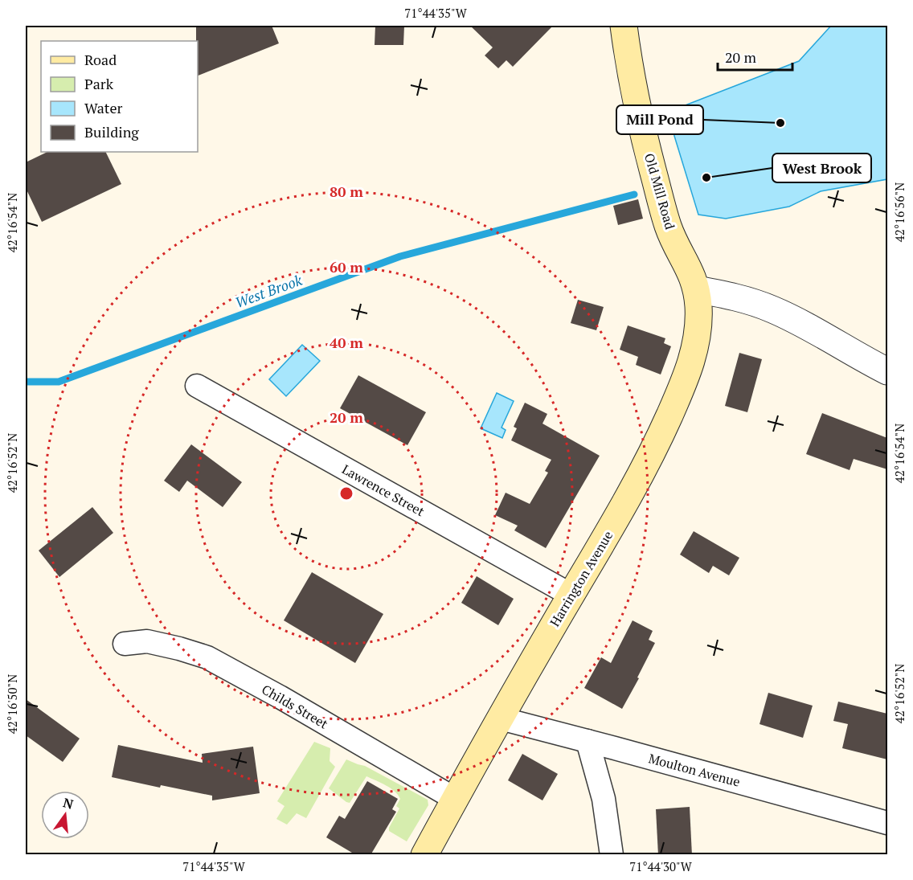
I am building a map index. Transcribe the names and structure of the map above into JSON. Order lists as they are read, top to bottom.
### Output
{
  "streets": {
    "main road": ["Old Mill Road", "Harrington Avenue"],
    "street": ["Lawrence Street", "Childs Street", "Moulton Avenue"]
  },
  "crossings": [
    ["Old Mill Road", "Harrington Avenue"],
    ["Lawrence Street", "Harrington Avenue"],
    ["Harrington Avenue", "Childs Street"],
    ["Harrington Avenue", "Moulton Avenue"]
  ],
  "water": ["West Brook"],
  "places": ["Mill Pond", "West Brook"],
  "legend": [
    "Road",
    "Park",
    "Water",
    "Building"
  ],
  "scale_bar": "20 m",
  "north": "top",
  "coordinates": [
    "71°44'35\"W",
    "42°16'56\"N",
    "42°16'54\"N",
    "42°16'52\"N",
    "42°16'50\"N",
    "71°44'30\"W"
  ],
  "rings": [
    "80 m",
    "60 m",
    "40 m",
    "20 m"
  ]
}
